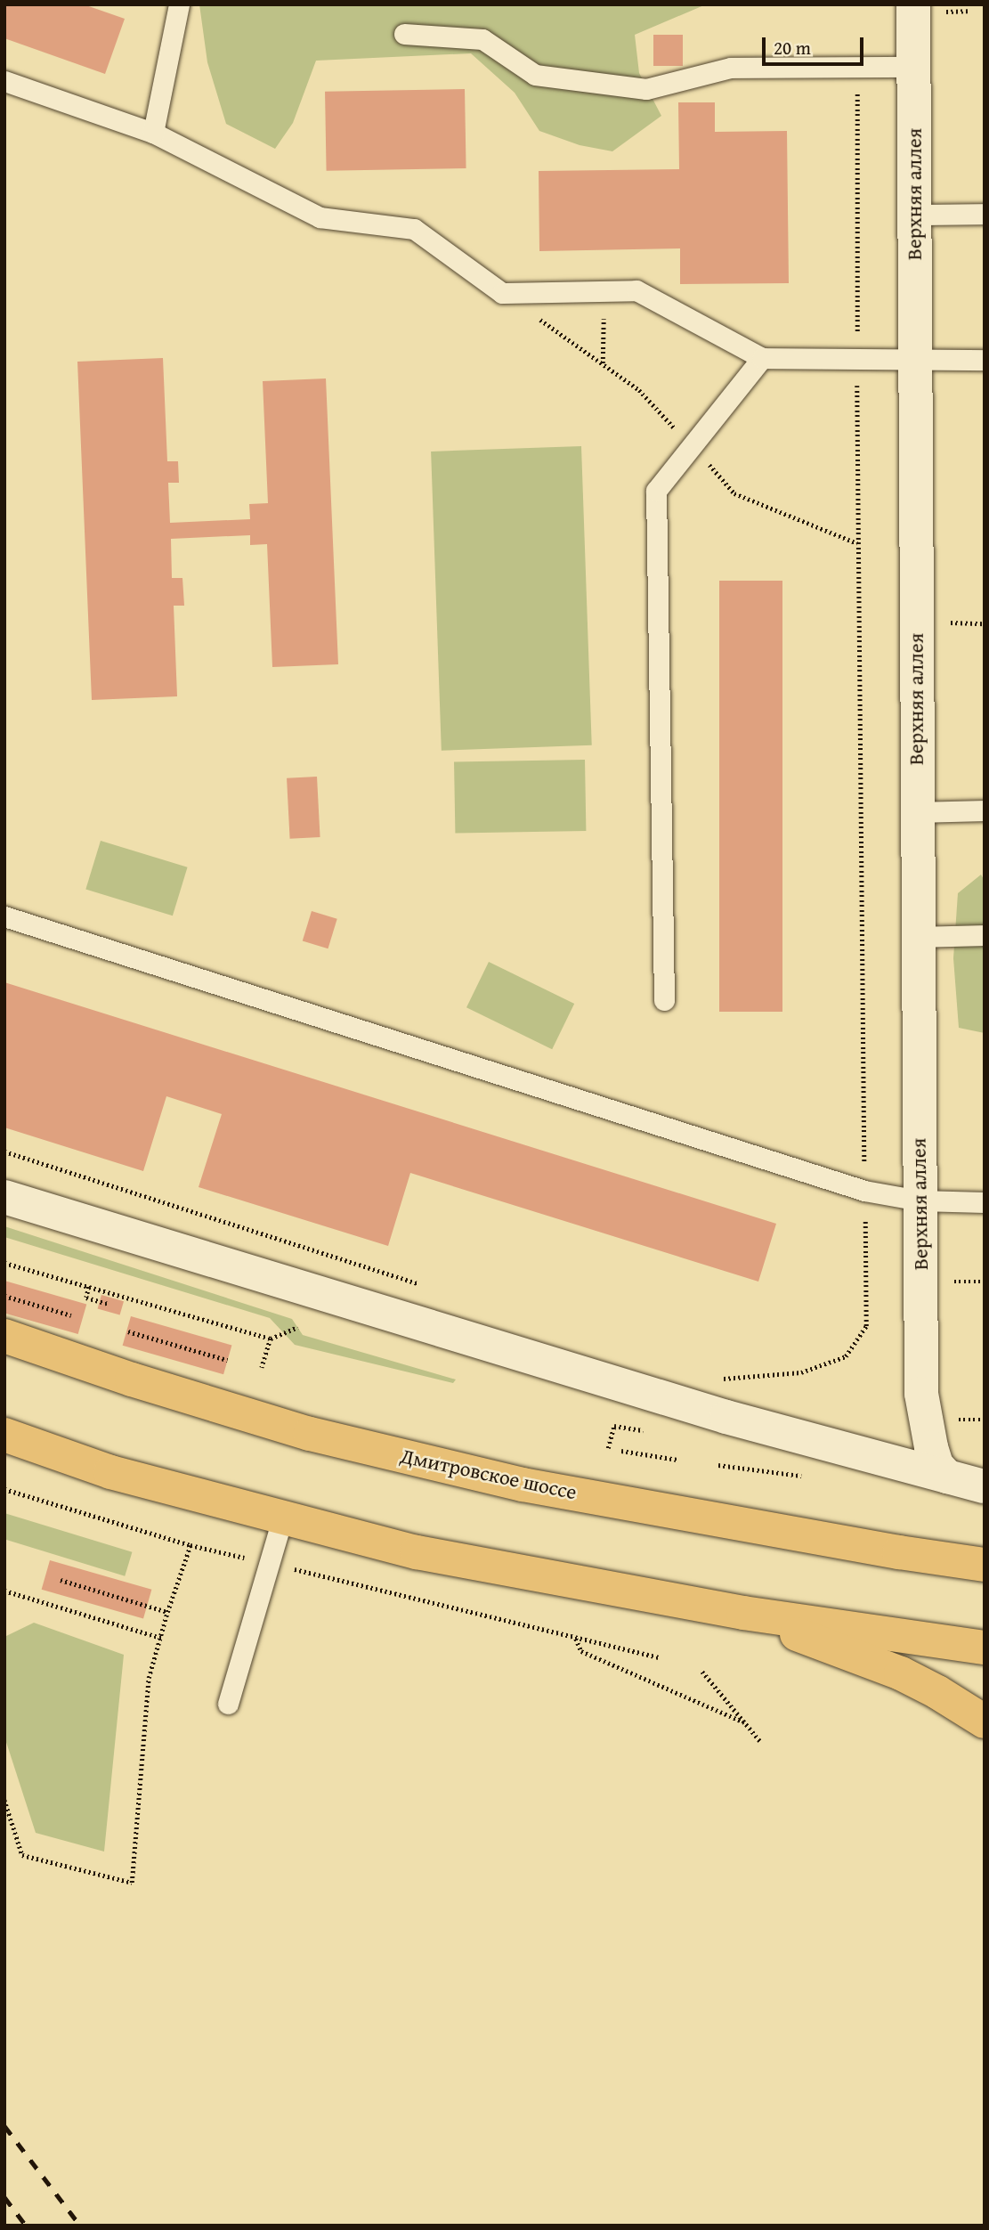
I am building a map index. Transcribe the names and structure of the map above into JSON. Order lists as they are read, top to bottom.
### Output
{
  "streets": {
    "main road": ["Дмитровское шоссе"],
    "street": ["Верхняя аллея"]
  },
  "scale_bar": "20 m"
}
